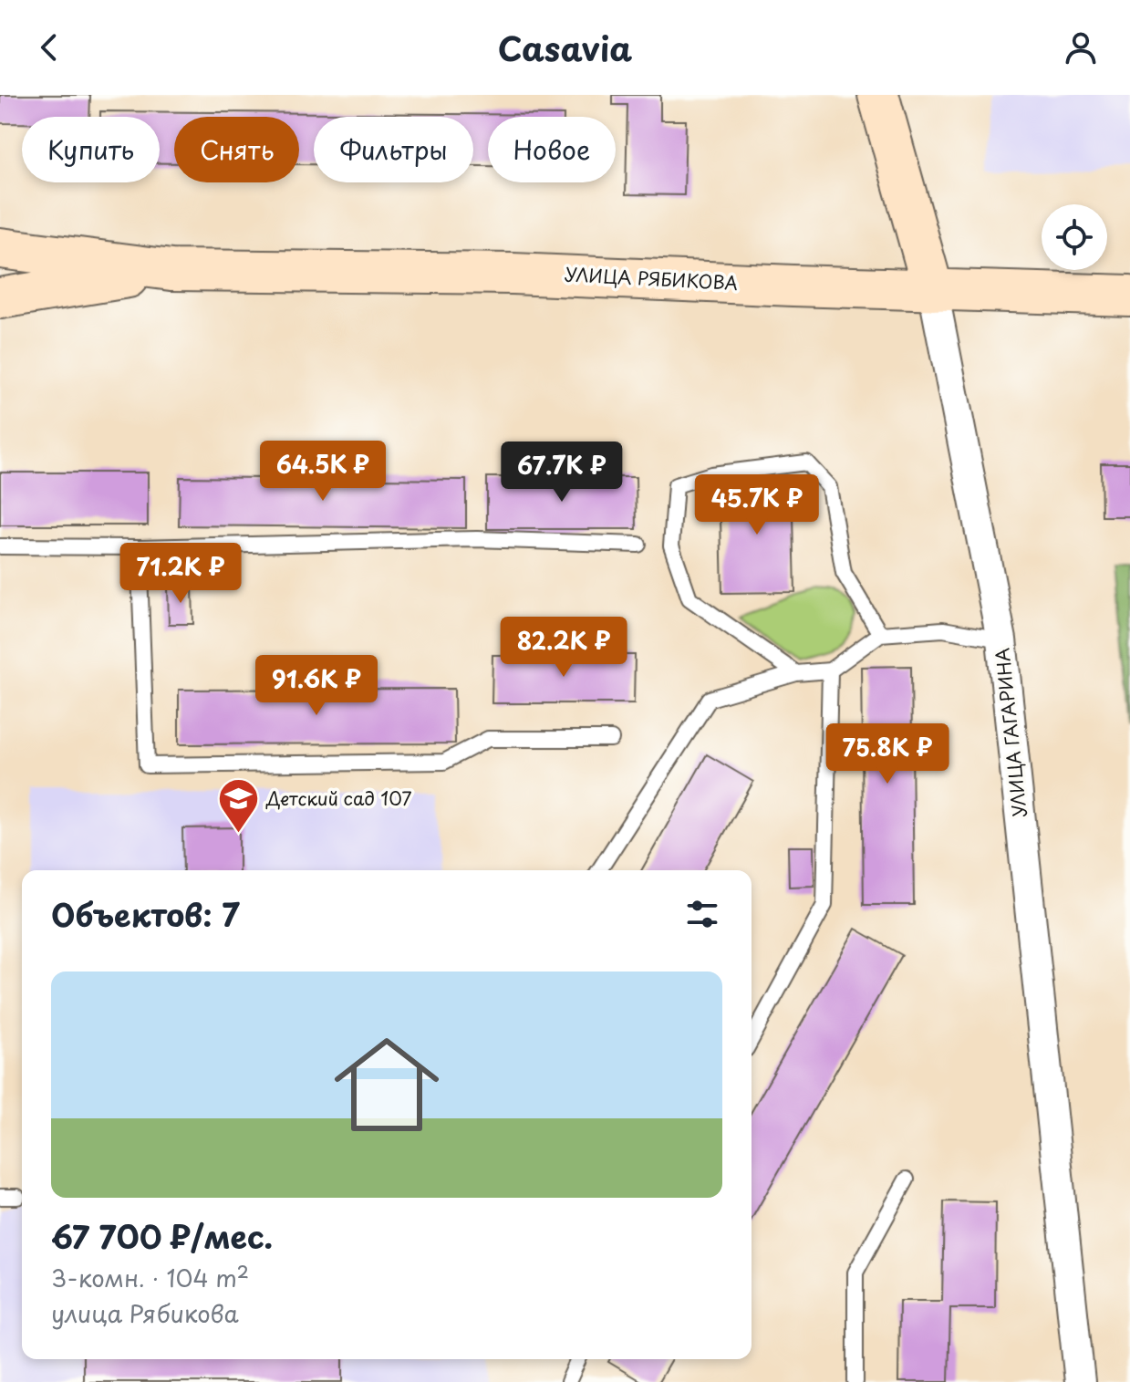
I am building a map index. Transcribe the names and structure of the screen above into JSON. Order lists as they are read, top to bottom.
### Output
{
  "streets": {
    "street": ["УЛИЦА РЯБИКОВА", "УЛИЦА ГАГАРИНА"]
  },
  "crossings": [
    ["УЛИЦА РЯБИКОВА", "УЛИЦА ГАГАРИНА"]
  ],
  "places": {
    "school or university": ["Детский сад 107"]
  },
  "page": {
    "header": "Casavia",
    "chip": [
      "Купить",
      "Снять",
      "Фильтры",
      "Новое"
    ],
    "price": [
      "64.5K ₽",
      "67.7K ₽",
      "45.7K ₽",
      "71.2K ₽",
      "82.2K ₽",
      "91.6K ₽",
      "75.8K ₽"
    ],
    "heading": "Объектов: 7",
    "list": [
      {
        "name": "67 700 ₽/мес.",
        "note": "3-комн. · 104 m² · улица Рябикова"
      }
    ]
  }
}
